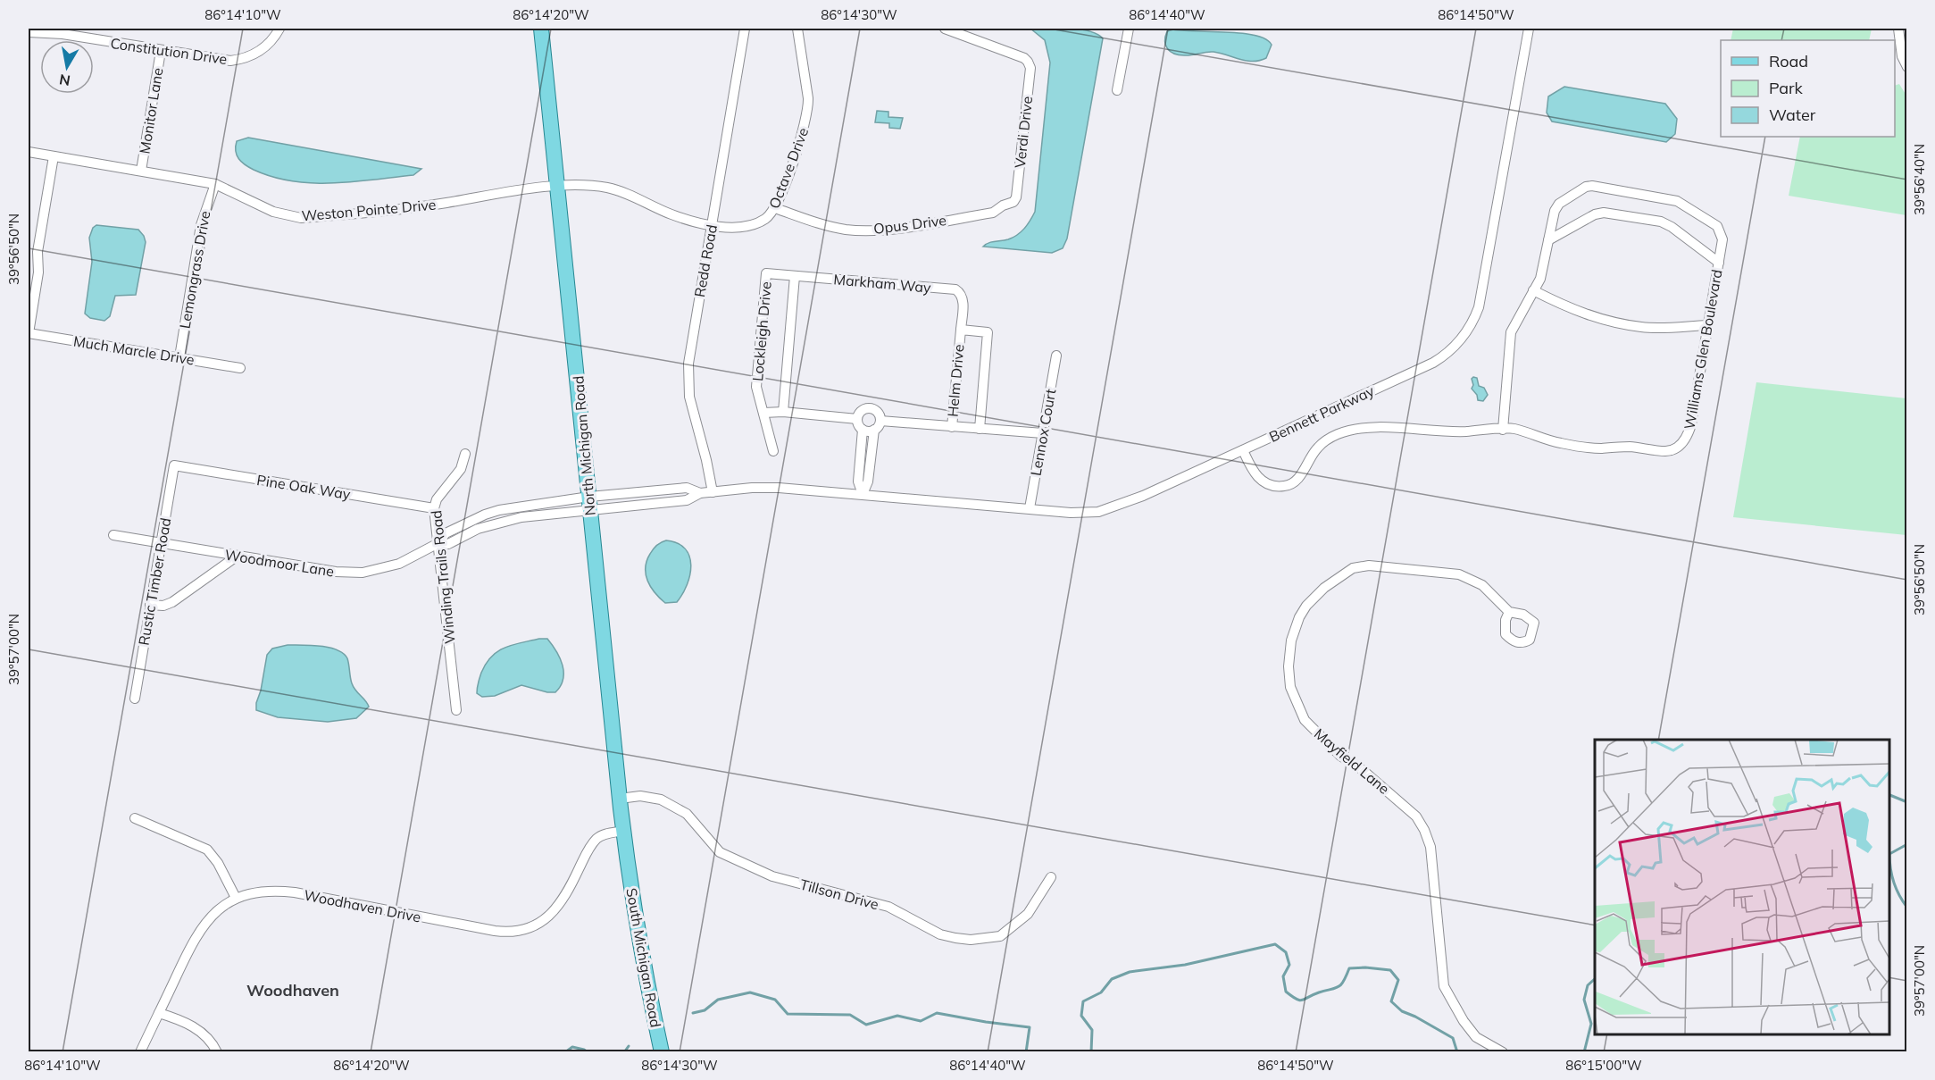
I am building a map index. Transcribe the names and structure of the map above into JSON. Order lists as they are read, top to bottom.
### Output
{
  "streets": {
    "main road": ["North Michigan Road", "South Michigan Road"],
    "street": [
      "Constitution Drive",
      "Monitor Lane",
      "Verdi Drive",
      "Octave Drive",
      "Weston Pointe Drive",
      "Opus Drive",
      "Redd Road",
      "Lemongrass Drive",
      "Markham Way",
      "Lockleigh Drive",
      "Williams Glen Boulevard",
      "Much Marcle Drive",
      "Helm Drive",
      "Bennett Parkway",
      "Lennox Court",
      "Pine Oak Way",
      "Woodmoor Lane",
      "Winding Trails Road",
      "Rustic Timber Road",
      "Mayfield Lane",
      "Tillson Drive",
      "Woodhaven Drive"
    ]
  },
  "crossings": [
    ["Constitution Drive", "Monitor Lane"],
    ["Monitor Lane", "Weston Pointe Drive"],
    ["Verdi Drive", "Opus Drive"],
    ["Octave Drive", "Weston Pointe Drive"],
    ["Octave Drive", "Opus Drive"],
    ["Octave Drive", "Redd Road"],
    ["Weston Pointe Drive", "Redd Road"],
    ["Weston Pointe Drive", "Lemongrass Drive"],
    ["Weston Pointe Drive", "North Michigan Road"],
    ["Redd Road", "Bennett Parkway"],
    ["Lemongrass Drive", "Much Marcle Drive"],
    ["Markham Way", "Lockleigh Drive"],
    ["Markham Way", "Helm Drive"],
    ["Williams Glen Boulevard", "Bennett Parkway"],
    ["Bennett Parkway", "Lennox Court"],
    ["Bennett Parkway", "North Michigan Road"],
    ["Bennett Parkway", "Woodmoor Lane"],
    ["North Michigan Road", "Woodmoor Lane"],
    ["North Michigan Road", "Tillson Drive"],
    ["North Michigan Road", "Woodhaven Drive"],
    ["North Michigan Road", "South Michigan Road"],
    ["Pine Oak Way", "Winding Trails Road"],
    ["Pine Oak Way", "Rustic Timber Road"],
    ["Woodmoor Lane", "Winding Trails Road"],
    ["Woodmoor Lane", "Rustic Timber Road"]
  ],
  "districts": ["Woodhaven"],
  "legend": ["Road", "Park", "Water"],
  "north": "bottom",
  "coordinates": [
    "86°14'10\"W",
    "86°14'20\"W",
    "86°14'30\"W",
    "86°14'40\"W",
    "86°14'50\"W",
    "39°56'40\"N",
    "39°56'50\"N",
    "39°57'00\"N",
    "86°15'00\"W"
  ]
}
